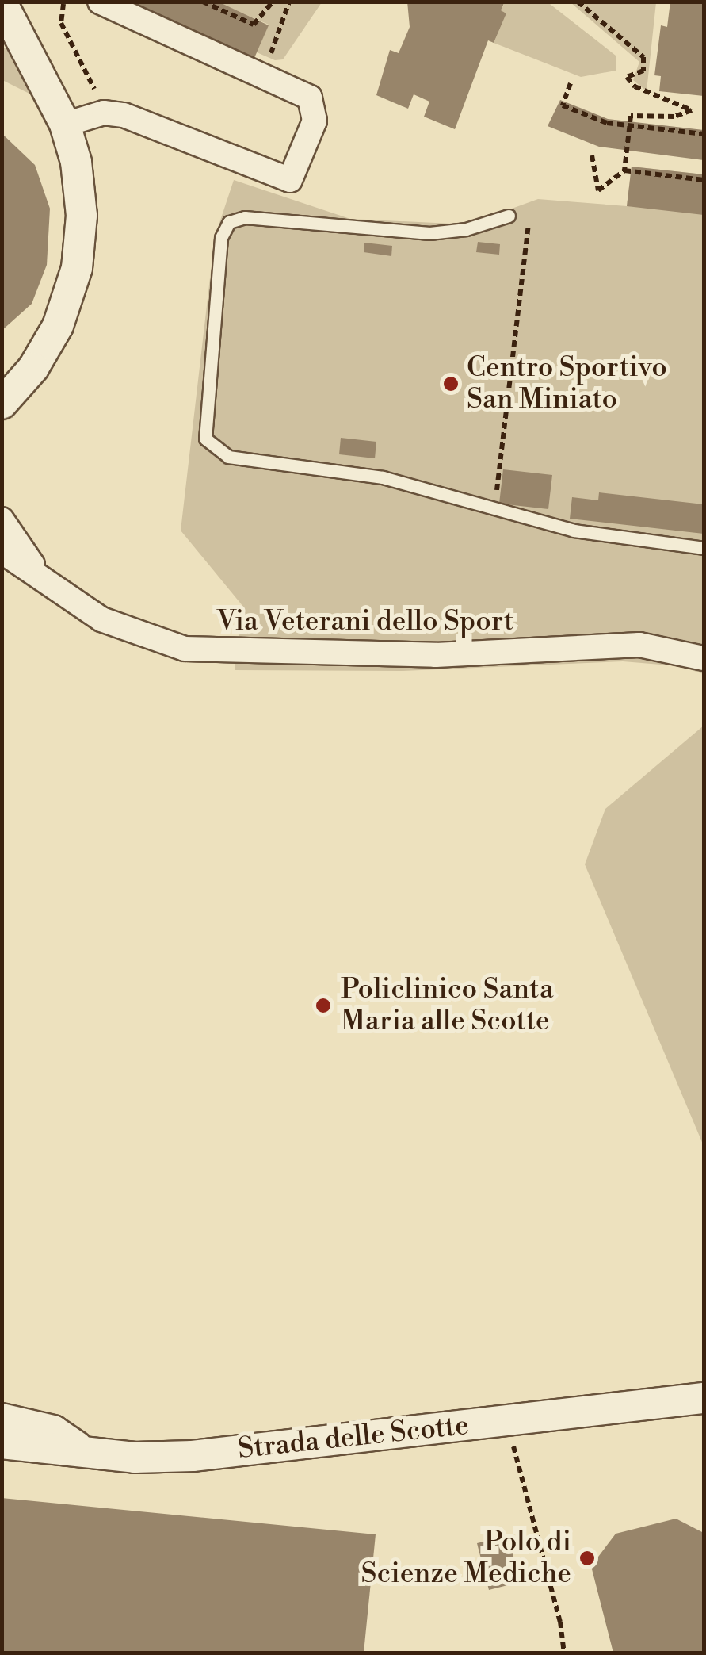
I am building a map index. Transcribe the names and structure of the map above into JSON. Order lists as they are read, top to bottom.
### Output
{
  "streets": {
    "street": ["Via Veterani dello Sport", "Strada delle Scotte"]
  },
  "places": ["Centro Sportivo San Miniato", "Policlinico Santa Maria alle Scotte", "Polo di Scienze Mediche"]
}
